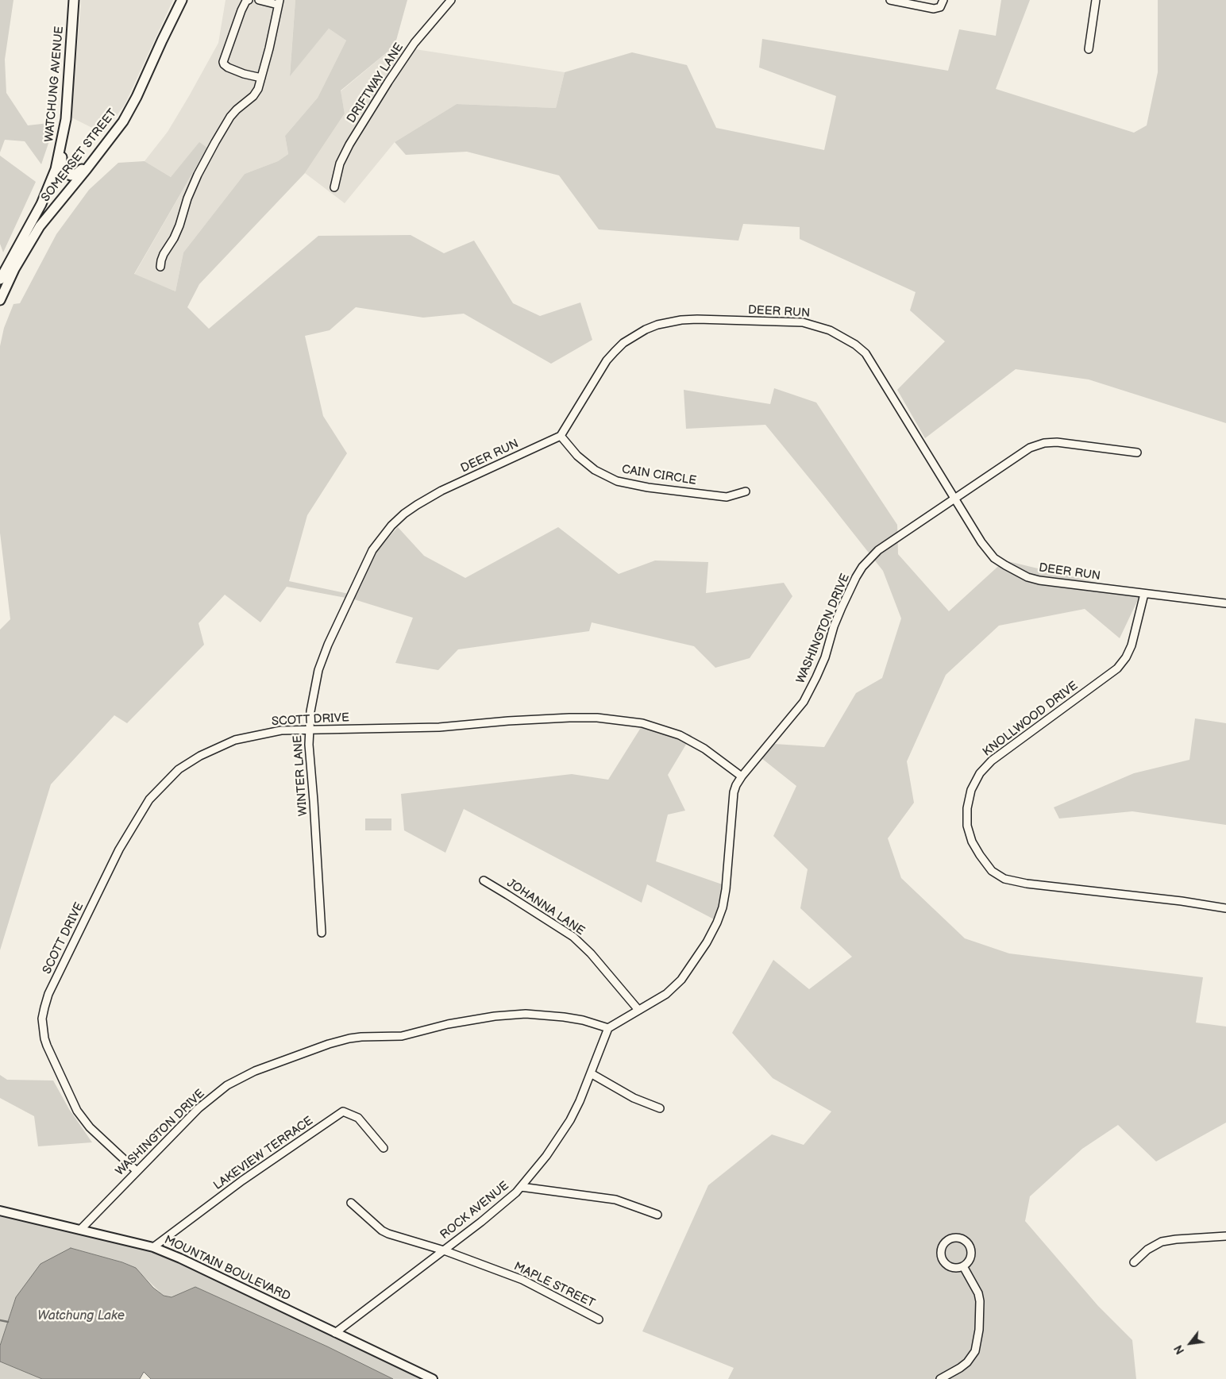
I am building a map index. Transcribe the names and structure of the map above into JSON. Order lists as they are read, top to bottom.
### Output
{
  "streets": {
    "main road": ["WATCHUNG AVENUE", "SOMERSET STREET"],
    "street": [
      "DRIFTWAY LANE",
      "DEER RUN",
      "CAIN CIRCLE",
      "WASHINGTON DRIVE",
      "KNOLLWOOD DRIVE",
      "SCOTT DRIVE",
      "WINTER LANE",
      "JOHANNA LANE",
      "LAKEVIEW TERRACE",
      "ROCK AVENUE",
      "MOUNTAIN BOULEVARD",
      "MAPLE STREET"
    ]
  },
  "crossings": [
    ["WATCHUNG AVENUE", "SOMERSET STREET"],
    ["DEER RUN", "CAIN CIRCLE"],
    ["DEER RUN", "WASHINGTON DRIVE"],
    ["DEER RUN", "KNOLLWOOD DRIVE"],
    ["DEER RUN", "WINTER LANE"],
    ["WASHINGTON DRIVE", "SCOTT DRIVE"],
    ["WASHINGTON DRIVE", "JOHANNA LANE"],
    ["WASHINGTON DRIVE", "ROCK AVENUE"],
    ["WASHINGTON DRIVE", "MOUNTAIN BOULEVARD"],
    ["SCOTT DRIVE", "WINTER LANE"],
    ["LAKEVIEW TERRACE", "MOUNTAIN BOULEVARD"],
    ["ROCK AVENUE", "MOUNTAIN BOULEVARD"],
    ["ROCK AVENUE", "MAPLE STREET"]
  ],
  "water": ["Watchung Lake"],
  "north": "bottom left"
}
